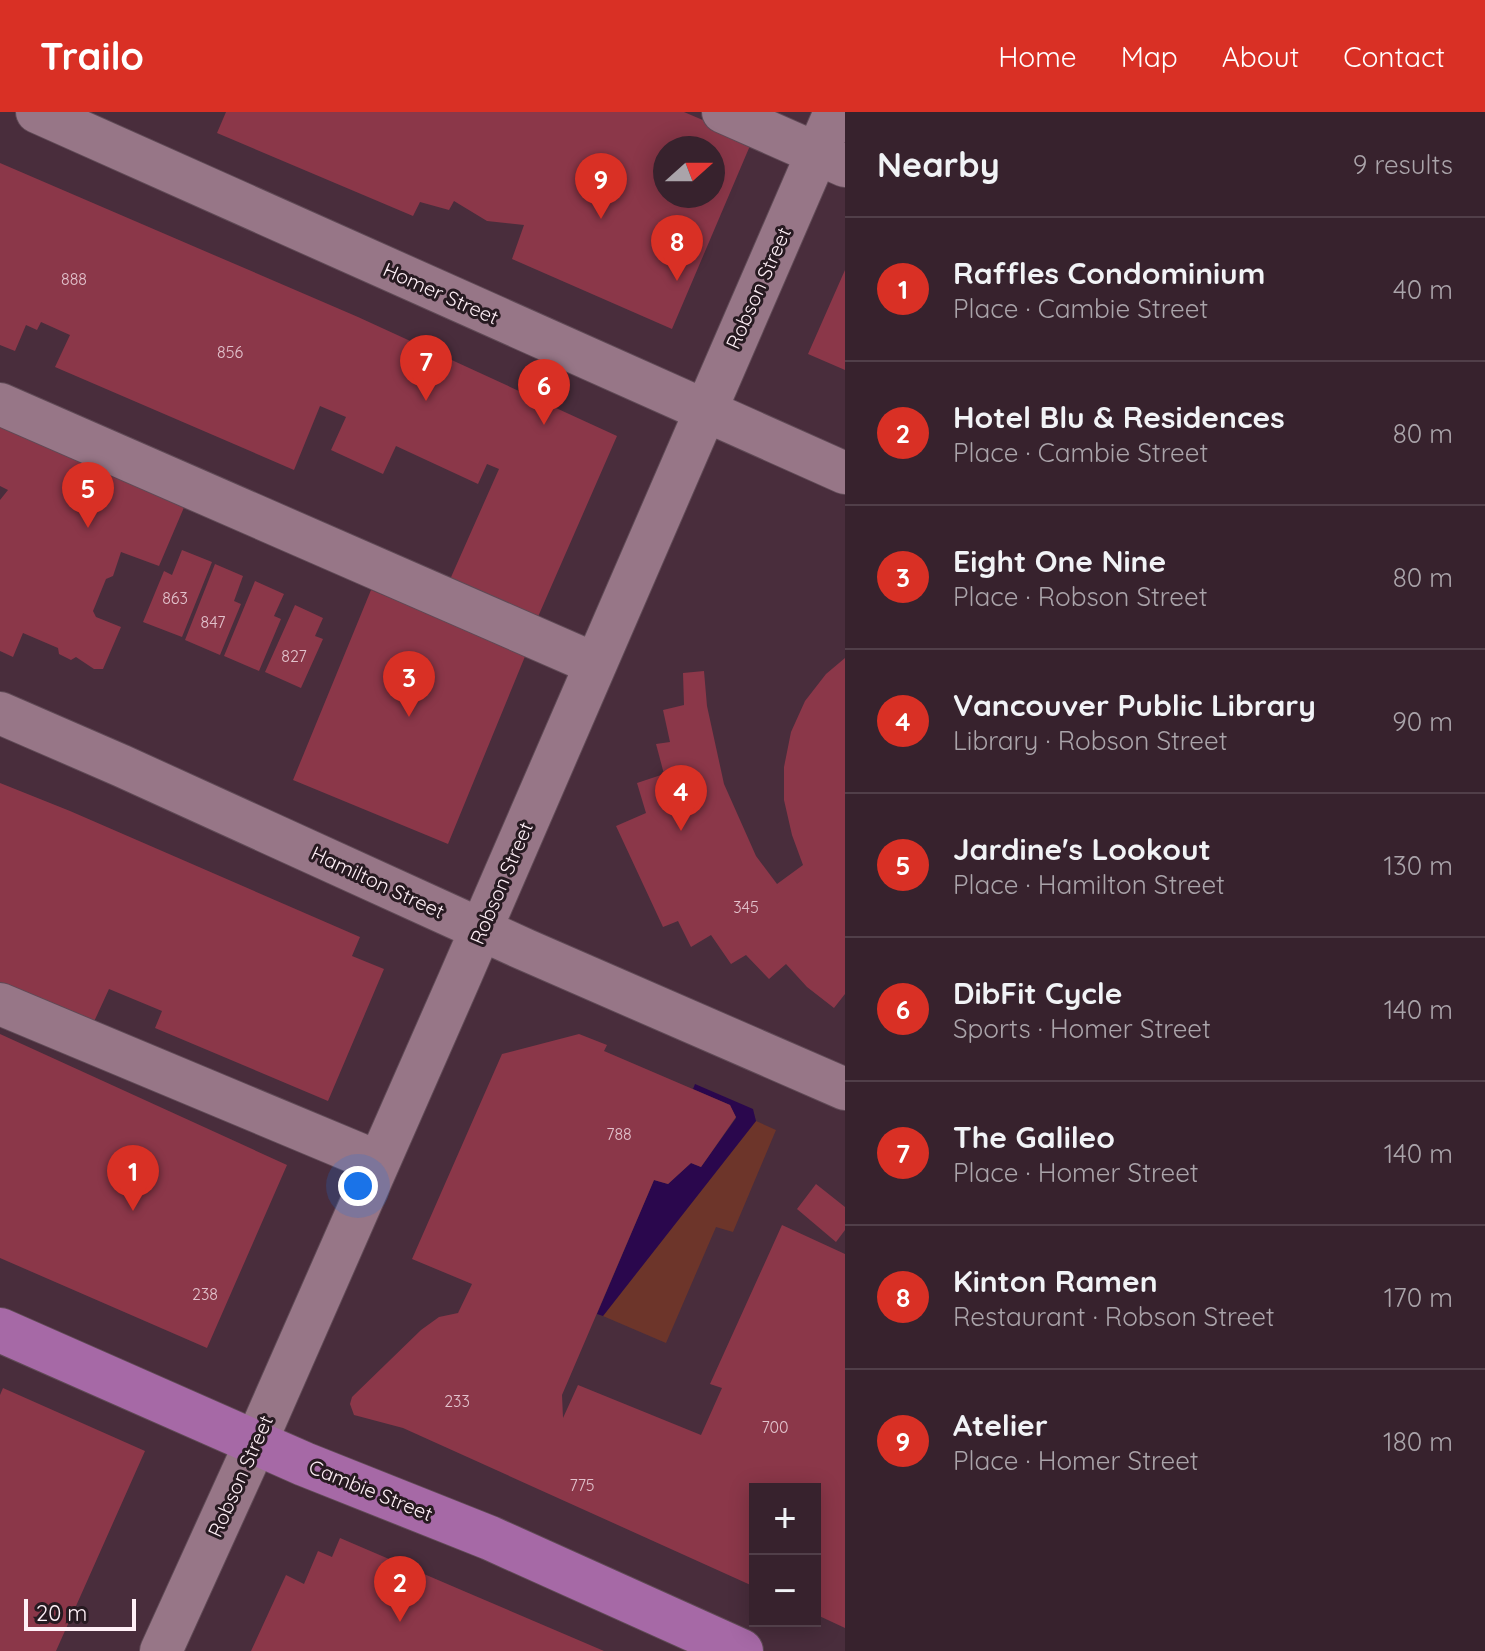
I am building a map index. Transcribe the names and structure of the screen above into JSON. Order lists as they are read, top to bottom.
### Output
{
  "streets": {
    "main road": ["Cambie Street"],
    "street": ["Robson Street", "Homer Street", "Hamilton Street"]
  },
  "crossings": [
    ["Robson Street", "Homer Street"],
    ["Robson Street", "Hamilton Street"],
    ["Robson Street", "Cambie Street"]
  ],
  "house_numbers": [
    "888",
    "856",
    "863",
    "847",
    "827",
    "345",
    "788",
    "238",
    "233",
    "700",
    "775"
  ],
  "scale_bar": "20 m",
  "north": "right",
  "page": {
    "header": "Trailo",
    "nav": [
      "Home",
      "Map",
      "About",
      "Contact"
    ],
    "heading": ["Nearby", "9 results"],
    "pins": [
      "9",
      "8",
      "7",
      "6",
      "5",
      "3",
      "4",
      "1",
      "2"
    ],
    "list": [
      {
        "mark": "1",
        "name": "Raffles Condominium",
        "note": "Place · Cambie Street",
        "value": "40 m"
      },
      {
        "mark": "2",
        "name": "Hotel Blu & Residences",
        "note": "Place · Cambie Street",
        "value": "80 m"
      },
      {
        "mark": "3",
        "name": "Eight One Nine",
        "note": "Place · Robson Street",
        "value": "80 m"
      },
      {
        "mark": "4",
        "name": "Vancouver Public Library",
        "note": "Library · Robson Street",
        "value": "90 m"
      },
      {
        "mark": "5",
        "name": "Jardine's Lookout",
        "note": "Place · Hamilton Street",
        "value": "130 m"
      },
      {
        "mark": "6",
        "name": "DibFit Cycle",
        "note": "Sports · Homer Street",
        "value": "140 m"
      },
      {
        "mark": "7",
        "name": "The Galileo",
        "note": "Place · Homer Street",
        "value": "140 m"
      },
      {
        "mark": "8",
        "name": "Kinton Ramen",
        "note": "Restaurant · Robson Street",
        "value": "170 m"
      },
      {
        "mark": "9",
        "name": "Atelier",
        "note": "Place · Homer Street",
        "value": "180 m"
      }
    ],
    "map_buttons": ["+", "−"],
    "scale": "20 m"
  }
}
